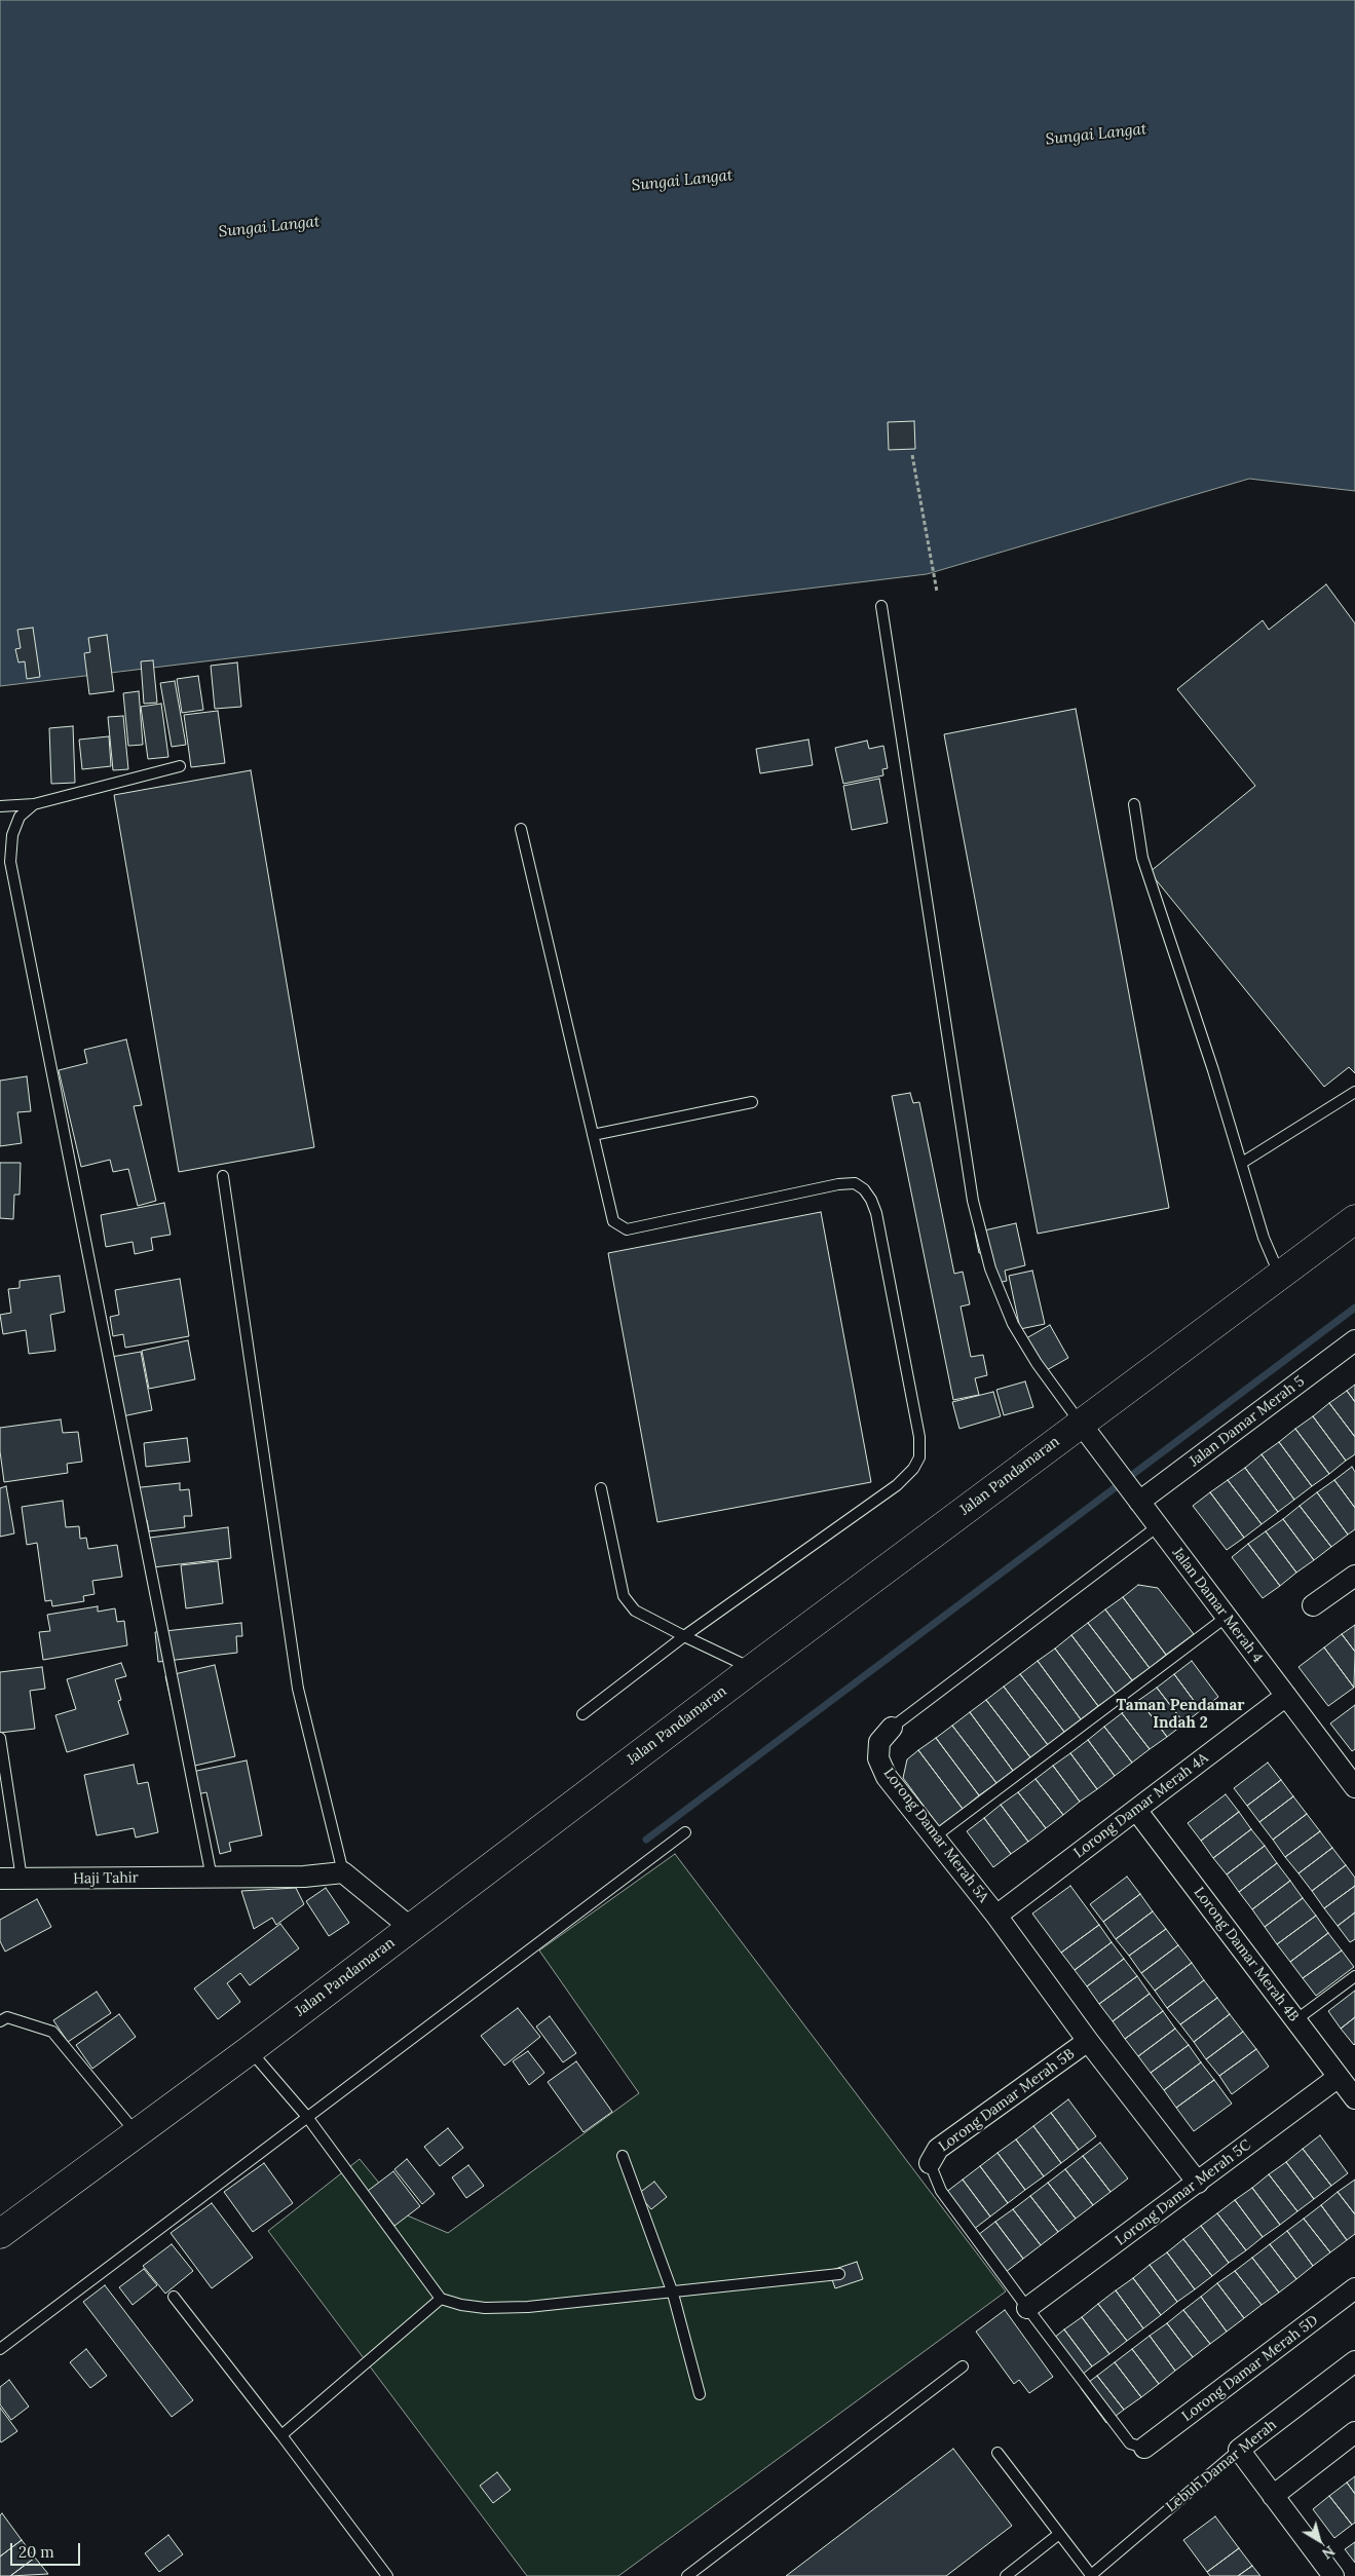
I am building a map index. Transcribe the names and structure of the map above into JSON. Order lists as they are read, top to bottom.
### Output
{
  "streets": {
    "main road": ["Jalan Pandamaran"],
    "street": [
      "Jalan Damar Merah 5",
      "Jalan Damar Merah 4",
      "Lorong Damar Merah 4A",
      "Lorong Damar Merah 5A",
      "Haji Tahir",
      "Lorong Damar Merah 4B",
      "Lorong Damar Merah 5B",
      "Lorong Damar Merah 5C",
      "Lorong Damar Merah 5D",
      "Lebuh Damar Merah"
    ]
  },
  "crossings": [
    ["Jalan Damar Merah 5", "Jalan Damar Merah 4"],
    ["Jalan Pandamaran", "Jalan Damar Merah 4"],
    ["Jalan Damar Merah 4", "Lorong Damar Merah 4A"],
    ["Jalan Damar Merah 4", "Lorong Damar Merah 5A"],
    ["Lorong Damar Merah 4A", "Lorong Damar Merah 5A"],
    ["Lorong Damar Merah 4A", "Lorong Damar Merah 4B"],
    ["Lorong Damar Merah 5A", "Lorong Damar Merah 5B"],
    ["Lorong Damar Merah 5A", "Lorong Damar Merah 5C"],
    ["Lorong Damar Merah 4B", "Lorong Damar Merah 5C"]
  ],
  "districts": ["Taman Pendamar Indah 2"],
  "water": ["Sungai Langat"],
  "scale_bar": "20 m",
  "north": "bottom right"
}
